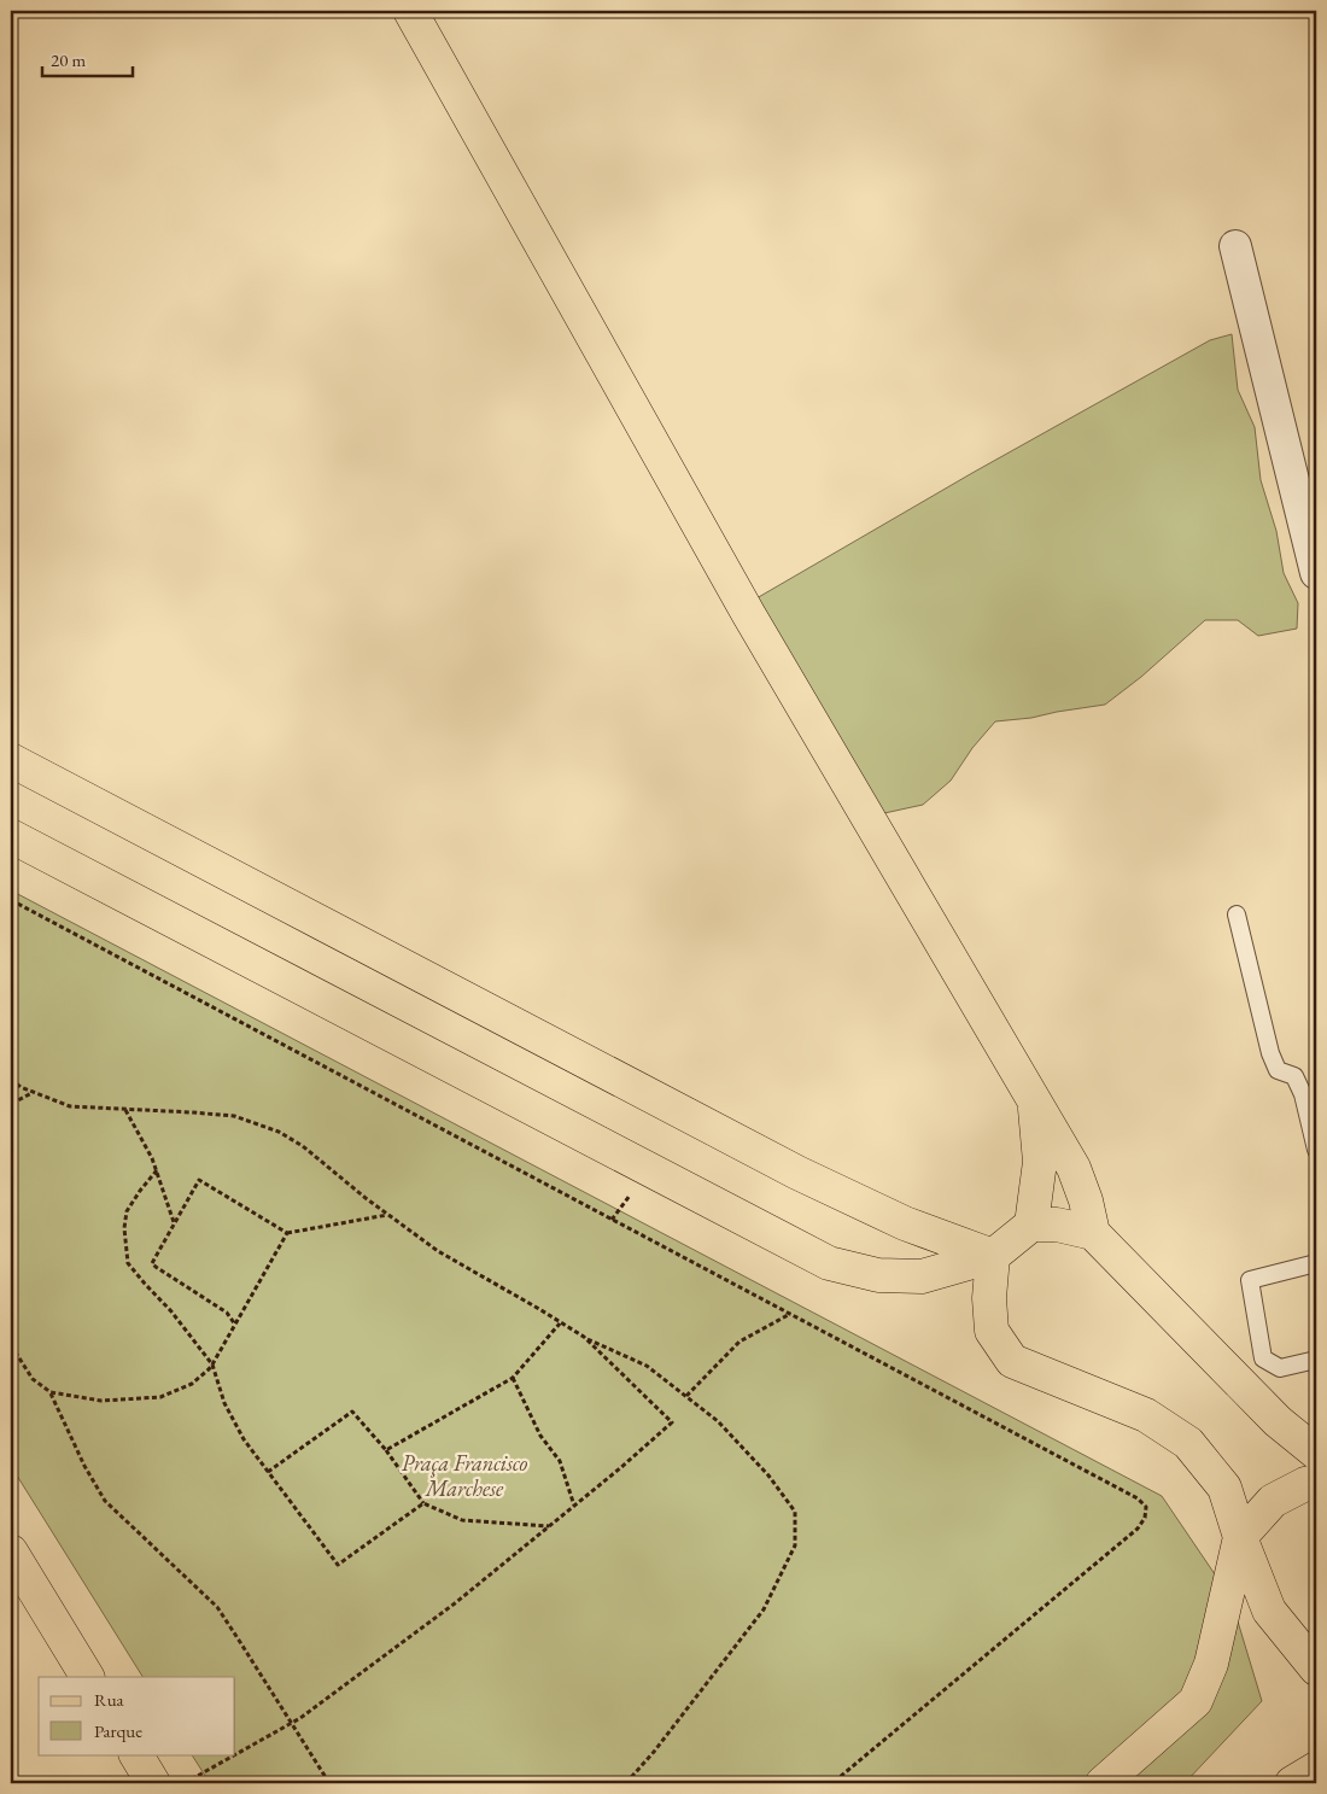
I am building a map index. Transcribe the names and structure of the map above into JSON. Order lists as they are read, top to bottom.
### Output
{
  "parks": ["Praça Francisco Marchese"],
  "legend": ["Rua", "Parque"],
  "scale_bar": "20 m"
}
